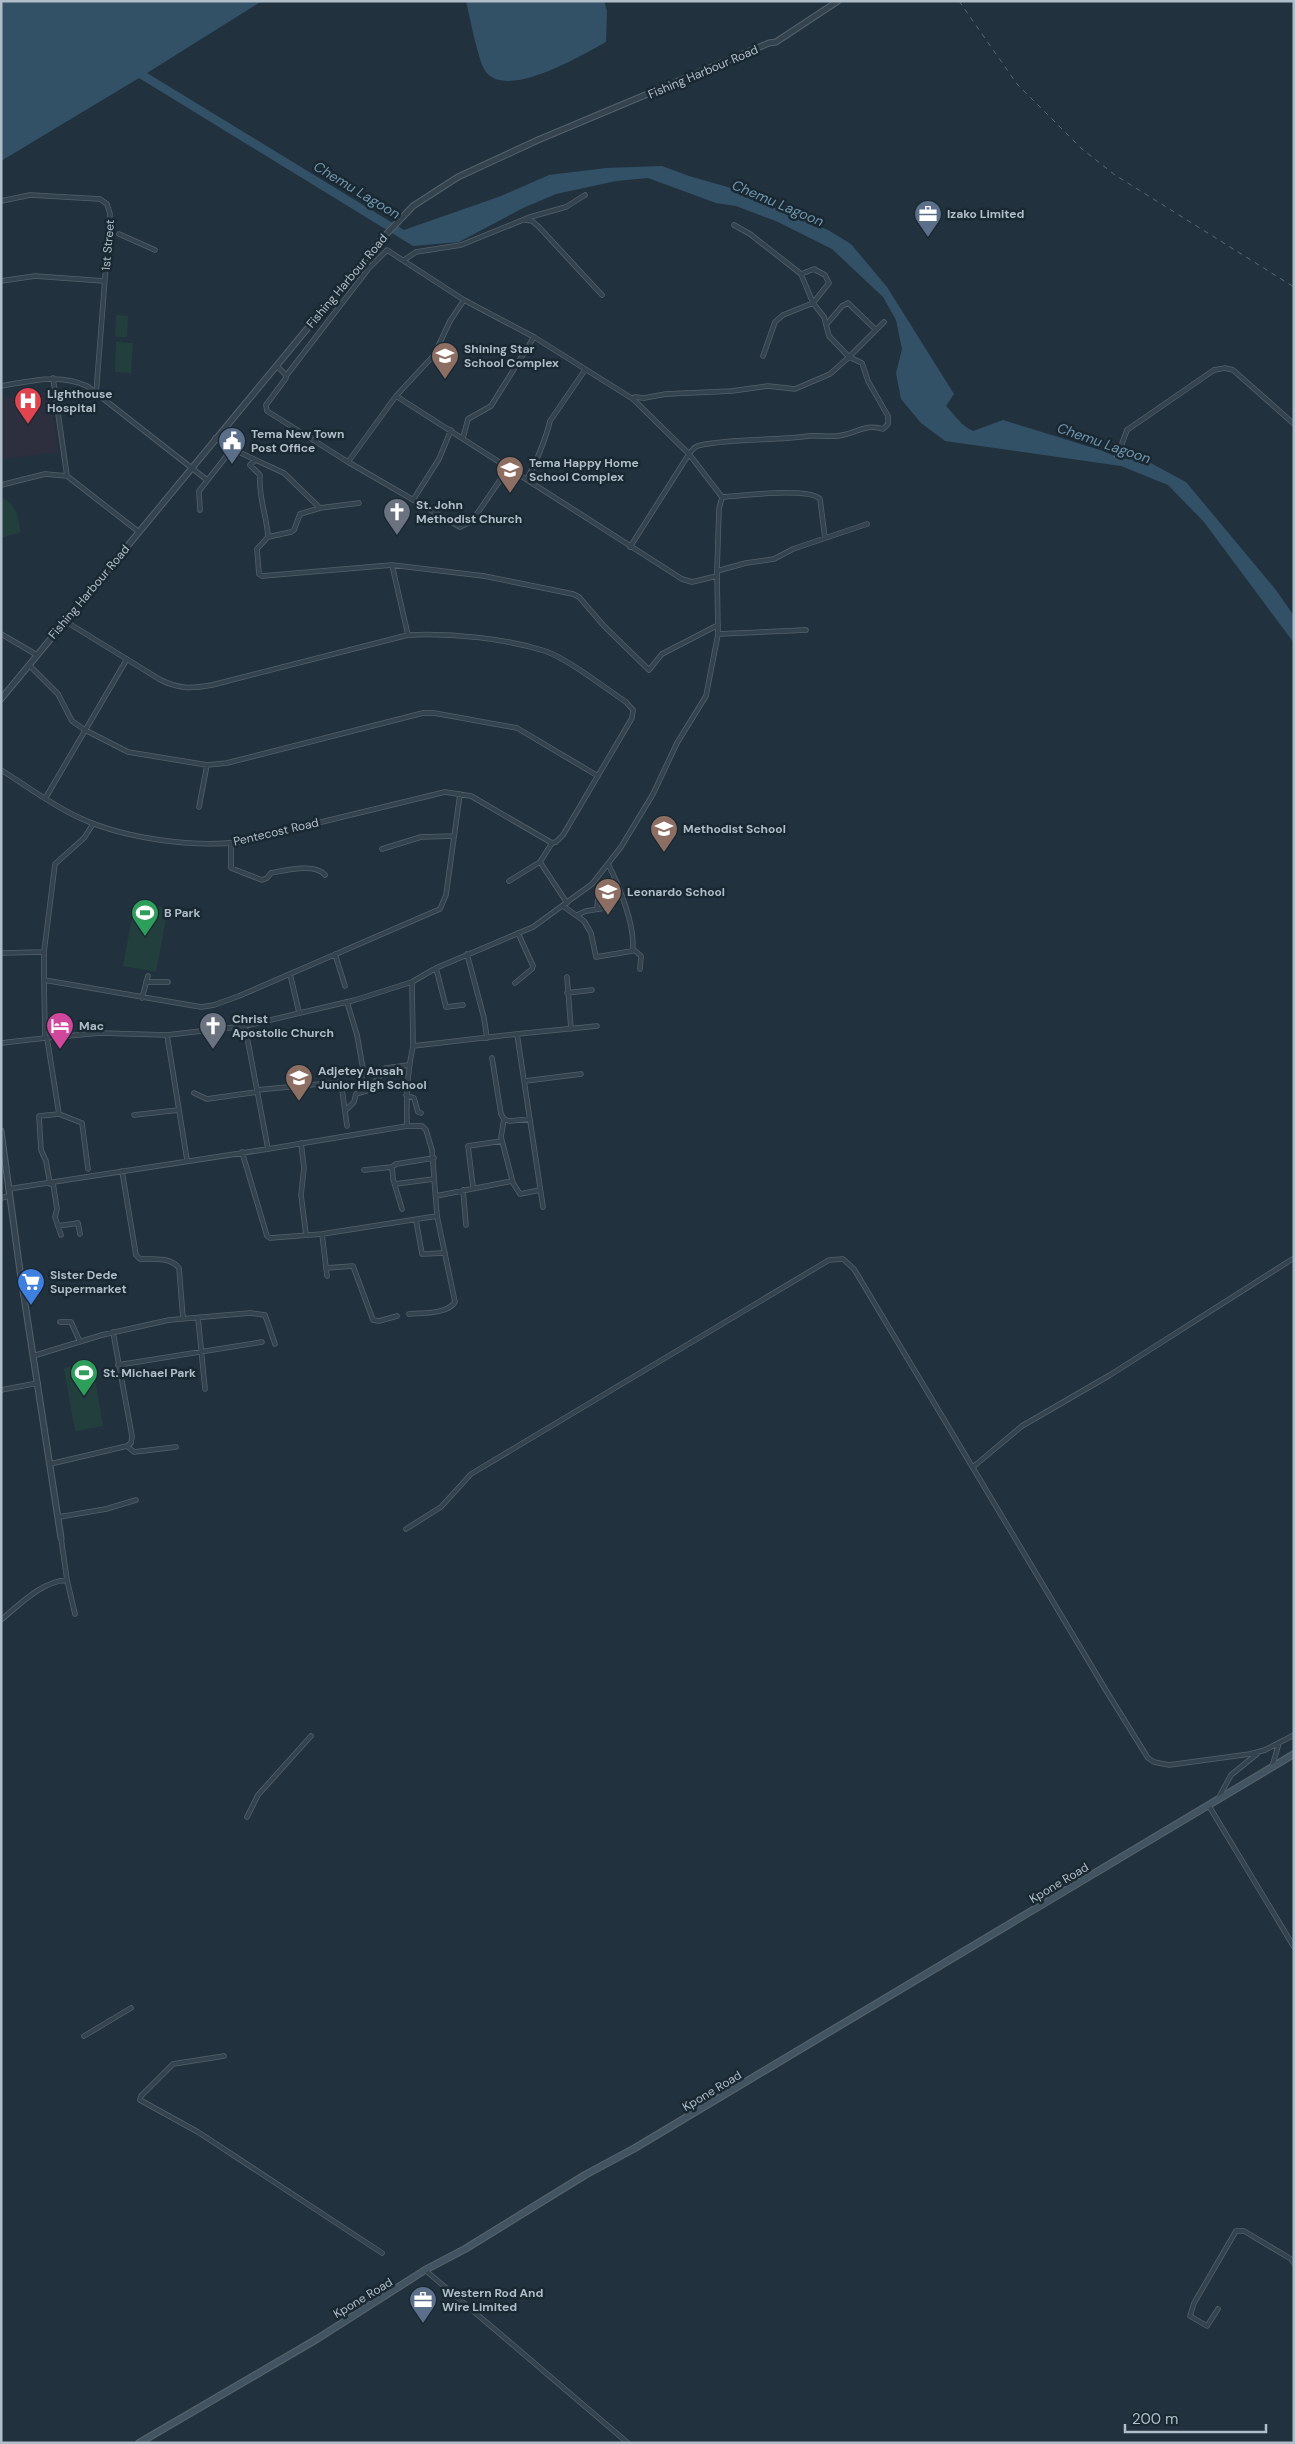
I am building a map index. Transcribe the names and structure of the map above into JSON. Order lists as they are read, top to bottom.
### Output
{
  "streets": {
    "main road": ["Kpone Road"],
    "street": ["Fishing Harbour Road", "1st Street", "Pentecost Road"]
  },
  "water": ["Chemu Lagoon"],
  "places": {
    "office": ["Izako Limited", "Western Rod And Wire Limited"],
    "school or university": [
      "Shining Star School Complex",
      "Tema Happy Home School Complex",
      "Methodist School",
      "Leonardo School",
      "Adjetey Ansah Junior High School"
    ],
    "hospital": ["Lighthouse Hospital"],
    "public building": ["Tema New Town Post Office"],
    "church": ["St. John Methodist Church", "Christ Apostolic Church"],
    "sports": ["B Park", "St. Michael Park"],
    "hotel": ["Mac"],
    "supermarket": ["Sister Dede Supermarket"]
  },
  "scale_bar": "200 m"
}
